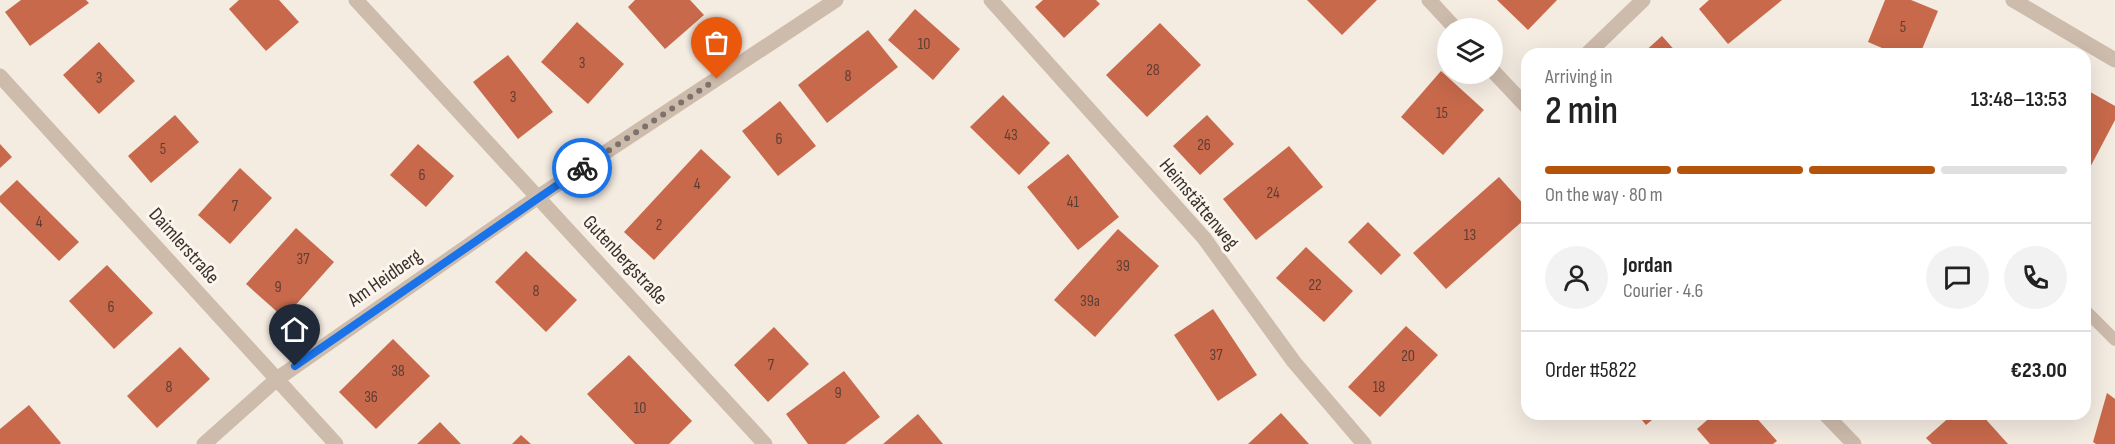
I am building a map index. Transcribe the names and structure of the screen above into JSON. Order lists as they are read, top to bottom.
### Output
{
  "streets": {
    "street": [
      "Heimstättenweg",
      "Daimlerstraße",
      "Gutenbergstraße",
      "Am Heidberg"
    ]
  },
  "crossings": [
    ["Daimlerstraße", "Am Heidberg"],
    ["Gutenbergstraße", "Am Heidberg"]
  ],
  "house_numbers": [
    "5",
    "10",
    "3",
    "28",
    "8",
    "3",
    "3",
    "15",
    "43",
    "6",
    "26",
    "5",
    "6",
    "4",
    "24",
    "41",
    "7",
    "4",
    "2",
    "13",
    "37",
    "39",
    "22",
    "9",
    "8",
    "39a",
    "6",
    "37",
    "20",
    "7",
    "38",
    "8",
    "18",
    "9",
    "36",
    "10"
  ],
  "page": {
    "heading": ["2 min", "Arriving in", "13:48–13:53"],
    "panel": [
      "Jordan",
      "Courier · 4.6",
      "Order #5822",
      "€23.00"
    ],
    "bar": "On the way · 80 m"
  }
}
